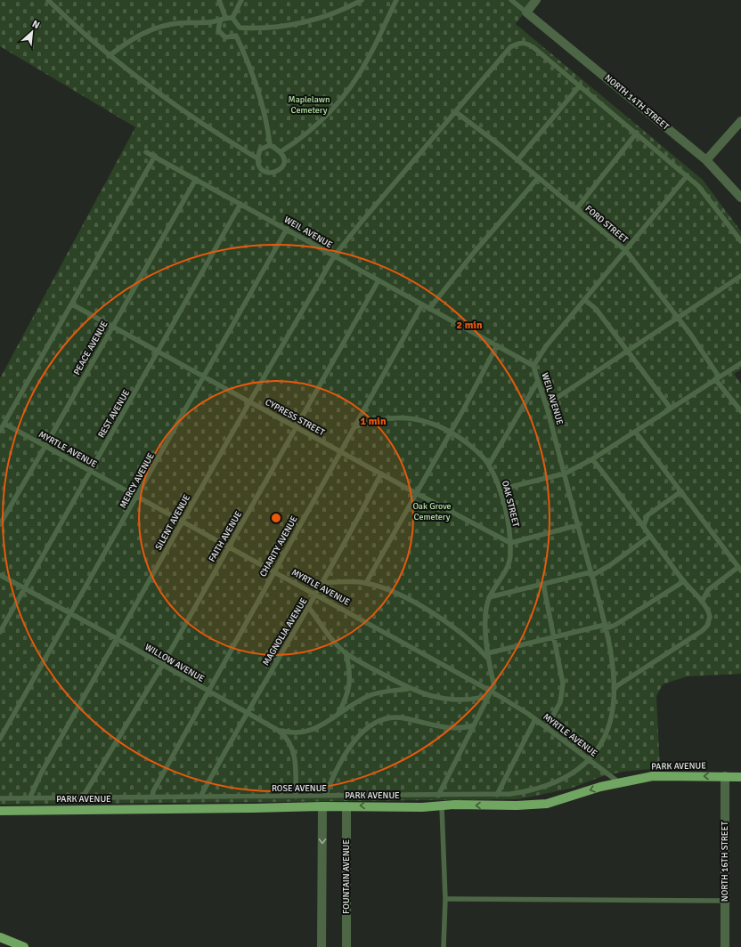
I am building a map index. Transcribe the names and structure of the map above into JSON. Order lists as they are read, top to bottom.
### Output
{
  "streets": {
    "main road": ["PARK AVENUE"],
    "street": ["NORTH 14TH STREET", "NORTH 16TH STREET", "FOUNTAIN AVENUE"],
    "lane": [
      "FORD STREET",
      "WEIL AVENUE",
      "PEACE AVENUE",
      "REST AVENUE",
      "CYPRESS STREET",
      "MYRTLE AVENUE",
      "MERCY AVENUE",
      "OAK STREET",
      "SILENT AVENUE",
      "FAITH AVENUE",
      "CHARITY AVENUE",
      "MAGNOLIA AVENUE",
      "WILLOW AVENUE",
      "ROSE AVENUE"
    ]
  },
  "crossings": [
    ["FORD STREET", "SILENT AVENUE"],
    ["WEIL AVENUE", "PEACE AVENUE"],
    ["WEIL AVENUE", "REST AVENUE"],
    ["WEIL AVENUE", "MYRTLE AVENUE"],
    ["WEIL AVENUE", "MERCY AVENUE"],
    ["WEIL AVENUE", "SILENT AVENUE"],
    ["WEIL AVENUE", "FAITH AVENUE"],
    ["WEIL AVENUE", "CHARITY AVENUE"],
    ["WEIL AVENUE", "ROSE AVENUE"],
    ["PEACE AVENUE", "CYPRESS STREET"],
    ["PEACE AVENUE", "MYRTLE AVENUE"],
    ["REST AVENUE", "CYPRESS STREET"],
    ["REST AVENUE", "MYRTLE AVENUE"],
    ["REST AVENUE", "WILLOW AVENUE"],
    ["CYPRESS STREET", "MERCY AVENUE"],
    ["CYPRESS STREET", "OAK STREET"],
    ["CYPRESS STREET", "SILENT AVENUE"],
    ["CYPRESS STREET", "FAITH AVENUE"],
    ["CYPRESS STREET", "CHARITY AVENUE"],
    ["CYPRESS STREET", "MAGNOLIA AVENUE"],
    ["MYRTLE AVENUE", "MERCY AVENUE"],
    ["MYRTLE AVENUE", "OAK STREET"],
    ["MYRTLE AVENUE", "SILENT AVENUE"],
    ["MYRTLE AVENUE", "FAITH AVENUE"],
    ["MYRTLE AVENUE", "CHARITY AVENUE"],
    ["MYRTLE AVENUE", "MAGNOLIA AVENUE"],
    ["MYRTLE AVENUE", "PARK AVENUE"],
    ["MYRTLE AVENUE", "ROSE AVENUE"],
    ["MERCY AVENUE", "WILLOW AVENUE"],
    ["OAK STREET", "CHARITY AVENUE"],
    ["OAK STREET", "ROSE AVENUE"],
    ["SILENT AVENUE", "WILLOW AVENUE"],
    ["SILENT AVENUE", "ROSE AVENUE"],
    ["FAITH AVENUE", "WILLOW AVENUE"],
    ["FAITH AVENUE", "ROSE AVENUE"],
    ["CHARITY AVENUE", "WILLOW AVENUE"],
    ["CHARITY AVENUE", "ROSE AVENUE"],
    ["MAGNOLIA AVENUE", "WILLOW AVENUE"],
    ["MAGNOLIA AVENUE", "ROSE AVENUE"],
    ["WILLOW AVENUE", "ROSE AVENUE"],
    ["PARK AVENUE", "NORTH 16TH STREET"],
    ["PARK AVENUE", "FOUNTAIN AVENUE"]
  ],
  "one_way": ["PARK AVENUE"],
  "parks": ["Maplelawn Cemetery", "Oak Grove Cemetery"],
  "north": "top right",
  "rings": ["2 min", "1 min"]
}
